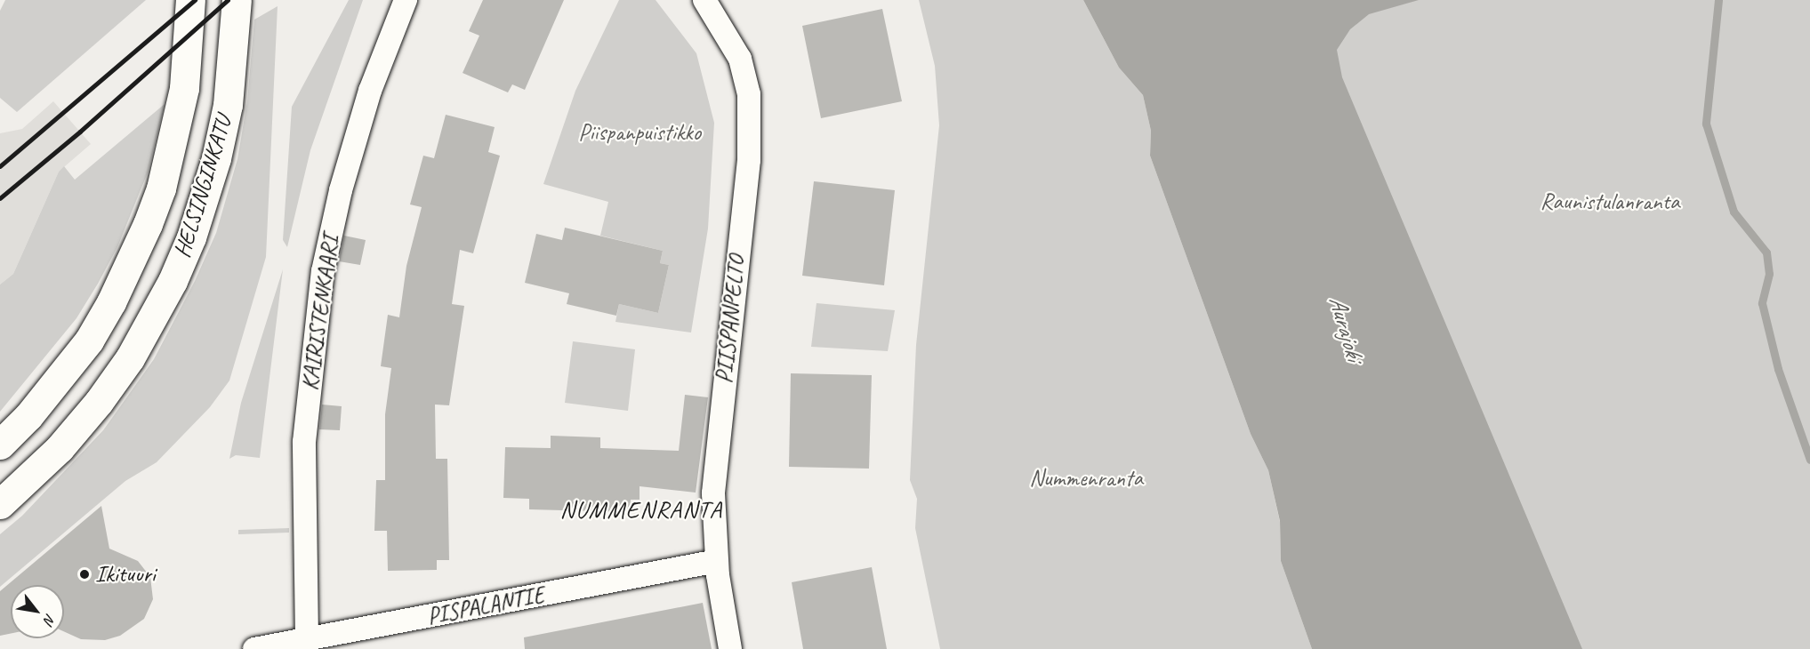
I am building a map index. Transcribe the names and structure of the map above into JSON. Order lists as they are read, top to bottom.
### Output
{
  "streets": {
    "main road": ["HELSINGINKATU"],
    "street": ["KAIRISTENKAARI", "PIISPANPELTO", "PISPALANTIE"]
  },
  "crossings": [
    ["KAIRISTENKAARI", "PISPALANTIE"],
    ["PIISPANPELTO", "PISPALANTIE"]
  ],
  "districts": ["NUMMENRANTA"],
  "water": ["Aurajoki"],
  "parks": ["Piispanpuistikko", "Raunistulanranta", "Nummenranta"],
  "places": ["Ikituuri"],
  "north": "bottom right"
}
